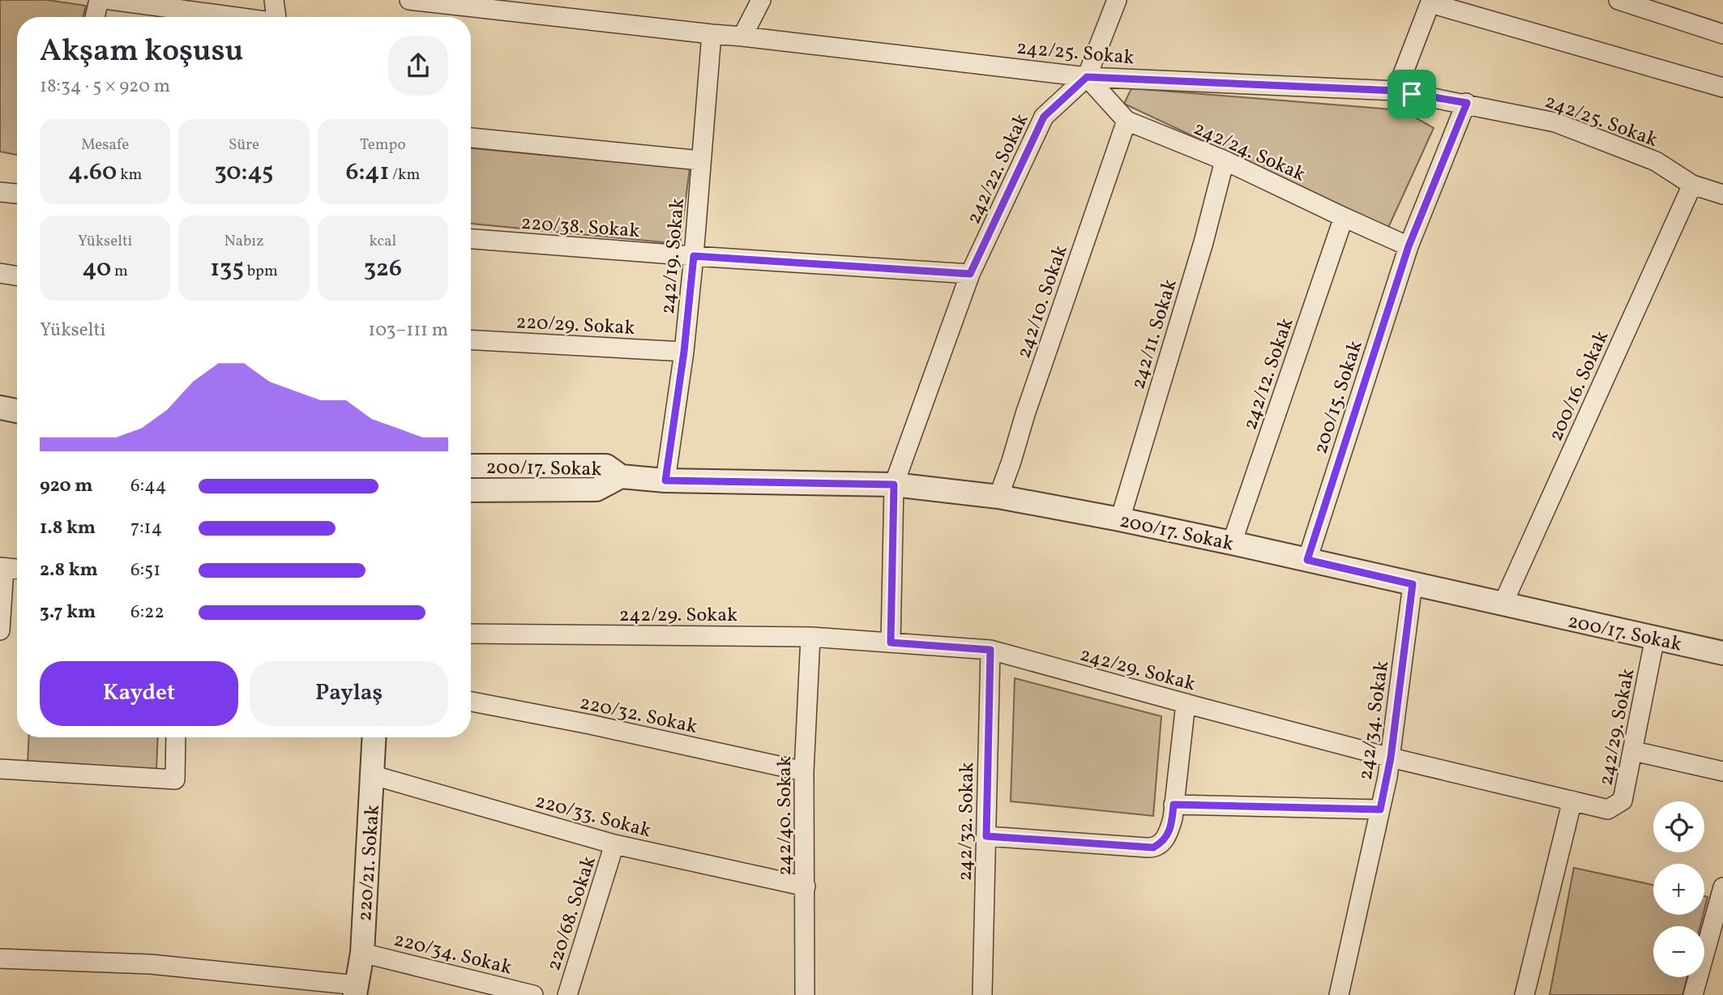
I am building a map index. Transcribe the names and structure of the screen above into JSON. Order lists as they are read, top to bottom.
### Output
{
  "streets": {
    "street": [
      "242/25. Sokak",
      "242/24. Sokak",
      "242/22. Sokak",
      "220/38. Sokak",
      "242/19. Sokak",
      "242/10. Sokak",
      "220/29. Sokak",
      "242/11. Sokak",
      "242/12. Sokak",
      "200/16. Sokak",
      "200/15. Sokak",
      "200/17. Sokak",
      "242/29. Sokak",
      "220/32. Sokak",
      "242/34. Sokak",
      "220/33. Sokak",
      "242/40. Sokak",
      "242/32. Sokak",
      "220/21. Sokak",
      "220/68. Sokak",
      "220/34. Sokak"
    ]
  },
  "crossings": [
    ["242/25. Sokak", "242/24. Sokak"],
    ["242/25. Sokak", "242/22. Sokak"],
    ["242/25. Sokak", "242/19. Sokak"],
    ["242/25. Sokak", "200/16. Sokak"],
    ["242/25. Sokak", "200/15. Sokak"],
    ["242/24. Sokak", "242/22. Sokak"],
    ["242/24. Sokak", "242/10. Sokak"],
    ["242/24. Sokak", "242/11. Sokak"],
    ["242/24. Sokak", "242/12. Sokak"],
    ["242/24. Sokak", "200/15. Sokak"],
    ["242/22. Sokak", "200/17. Sokak"],
    ["242/22. Sokak", "242/29. Sokak"],
    ["220/38. Sokak", "242/19. Sokak"],
    ["242/19. Sokak", "220/29. Sokak"],
    ["242/19. Sokak", "200/17. Sokak"],
    ["242/10. Sokak", "200/17. Sokak"],
    ["242/11. Sokak", "200/17. Sokak"],
    ["242/12. Sokak", "200/17. Sokak"],
    ["200/16. Sokak", "200/17. Sokak"],
    ["200/15. Sokak", "200/17. Sokak"],
    ["200/17. Sokak", "242/29. Sokak"],
    ["200/17. Sokak", "242/34. Sokak"],
    ["242/29. Sokak", "242/34. Sokak"],
    ["242/29. Sokak", "242/40. Sokak"],
    ["242/29. Sokak", "242/32. Sokak"],
    ["220/32. Sokak", "242/40. Sokak"],
    ["220/33. Sokak", "242/40. Sokak"],
    ["220/33. Sokak", "220/21. Sokak"],
    ["220/33. Sokak", "220/68. Sokak"],
    ["220/21. Sokak", "220/34. Sokak"]
  ],
  "page": {
    "heading": ["Akşam koşusu", "18:34 · 5 × 920 m"],
    "stats": [
      ["Mesafe", "4.60 km"],
      ["Süre", "30:45"],
      ["Tempo", "6:41 /km"],
      ["Yükselti", "40 m"],
      ["Nabız", "135 bpm"],
      ["kcal", "326"]
    ],
    "chart": ["Yükselti", "103–111 m"],
    "list": [
      {
        "name": "920 m",
        "note": "6:44"
      },
      {
        "name": "1.8 km",
        "note": "7:14"
      },
      {
        "name": "2.8 km",
        "note": "6:51"
      },
      {
        "name": "3.7 km",
        "note": "6:22"
      }
    ],
    "buttons": ["Kaydet", "Paylaş"],
    "map_buttons": ["+", "−"]
  }
}
